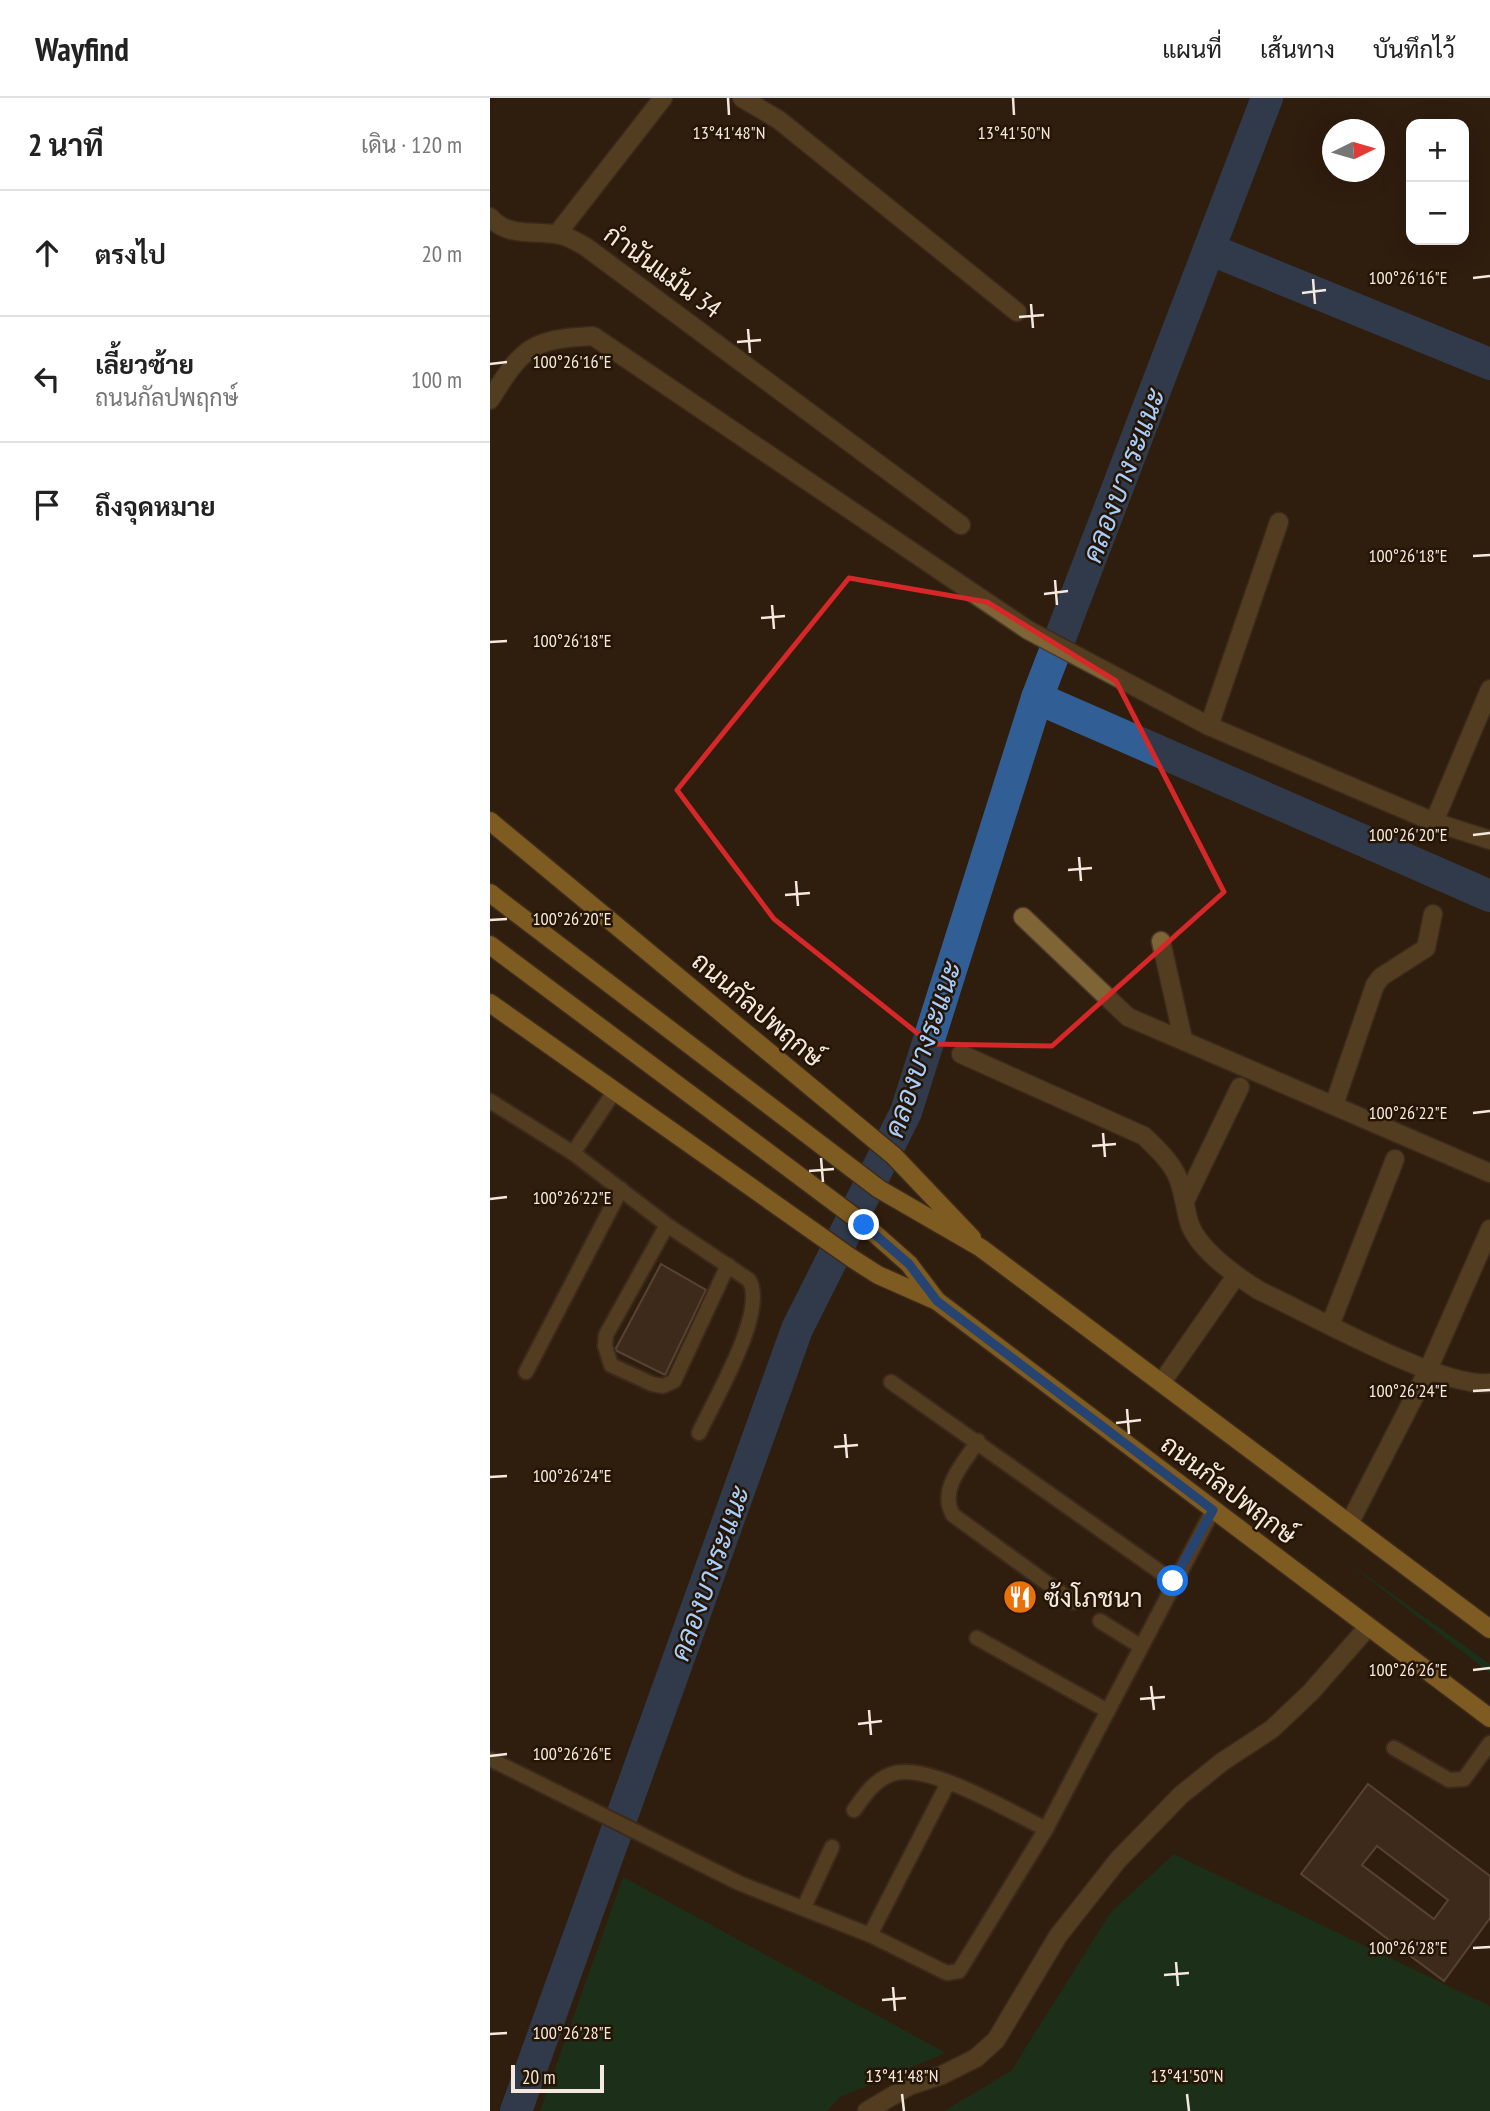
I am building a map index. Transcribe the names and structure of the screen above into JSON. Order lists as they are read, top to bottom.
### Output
{
  "streets": {
    "main road": ["ถนนกัลปพฤกษ์"],
    "street": ["กำนันแม้น 34"]
  },
  "water": ["คลองบางระแนะ"],
  "places": {
    "restaurant": ["ซ้งโภชนา"]
  },
  "scale_bar": "20 m",
  "north": "right",
  "page": {
    "header": "Wayfind",
    "nav": ["แผนที่", "เส้นทาง", "บันทึกไว้"],
    "heading": ["2 นาที", "เดิน · 120 m"],
    "map_buttons": ["+", "−"],
    "list": [
      ["ตรงไป", "20 m"],
      ["เลี้ยวซ้าย", "ถนนกัลปพฤกษ์", "100 m"],
      "ถึงจุดหมาย"
    ],
    "scale": "20 m"
  },
  "coordinates": [
    "13°41'48\"N",
    "13°41'50\"N",
    "100°26'16\"E",
    "100°26'18\"E",
    "100°26'20\"E",
    "100°26'22\"E",
    "100°26'24\"E",
    "100°26'26\"E",
    "100°26'28\"E"
  ]
}
